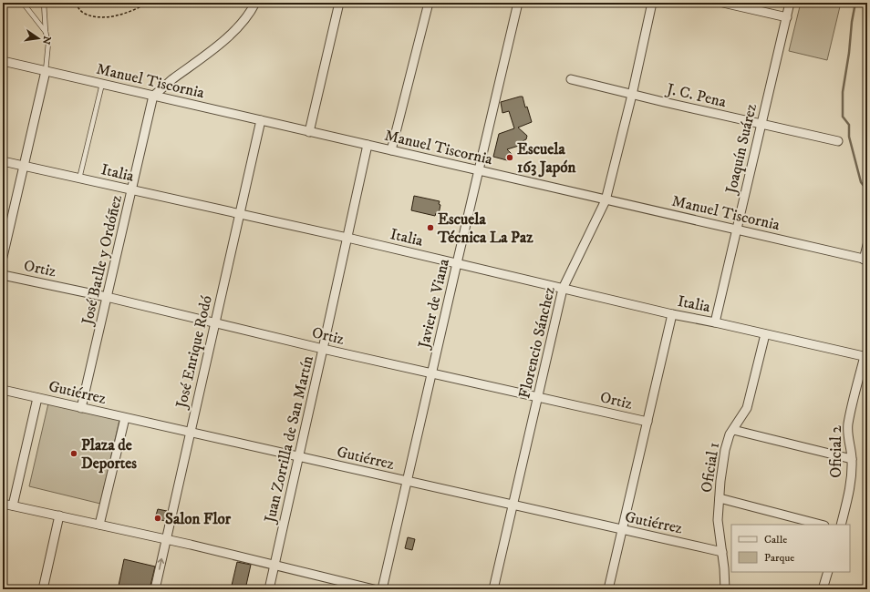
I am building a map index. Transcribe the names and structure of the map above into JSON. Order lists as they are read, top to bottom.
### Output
{
  "streets": {
    "street": [
      "Manuel Tiscornia",
      "J. C. Pena",
      "Joaquín Suárez",
      "Italia",
      "José Batlle y Ordóñez",
      "Ortiz",
      "Javier de Viana",
      "Florencio Sánchez",
      "José Enrique Rodó",
      "Gutiérrez",
      "Juan Zorrilla de San Martín",
      "Oficial 2",
      "Oficial 1"
    ]
  },
  "crossings": [
    ["Manuel Tiscornia", "Joaquín Suárez"],
    ["Manuel Tiscornia", "José Batlle y Ordóñez"],
    ["Manuel Tiscornia", "Javier de Viana"],
    ["Manuel Tiscornia", "Florencio Sánchez"],
    ["Manuel Tiscornia", "José Enrique Rodó"],
    ["Manuel Tiscornia", "Juan Zorrilla de San Martín"],
    ["J. C. Pena", "Joaquín Suárez"],
    ["J. C. Pena", "Florencio Sánchez"],
    ["Joaquín Suárez", "Italia"],
    ["Italia", "José Batlle y Ordóñez"],
    ["Italia", "Javier de Viana"],
    ["Italia", "Florencio Sánchez"],
    ["Italia", "José Enrique Rodó"],
    ["Italia", "Juan Zorrilla de San Martín"],
    ["Italia", "Oficial 2"],
    ["Italia", "Oficial 1"],
    ["José Batlle y Ordóñez", "Ortiz"],
    ["José Batlle y Ordóñez", "Gutiérrez"],
    ["Ortiz", "Javier de Viana"],
    ["Ortiz", "Florencio Sánchez"],
    ["Ortiz", "José Enrique Rodó"],
    ["Ortiz", "Juan Zorrilla de San Martín"],
    ["Javier de Viana", "Gutiérrez"],
    ["Florencio Sánchez", "Gutiérrez"],
    ["José Enrique Rodó", "Gutiérrez"],
    ["Gutiérrez", "Juan Zorrilla de San Martín"],
    ["Gutiérrez", "Oficial 1"]
  ],
  "places": [
    "Escuela 163 Japón",
    "Escuela Técnica La Paz",
    "Plaza de Deportes",
    "Salon Flor"
  ],
  "legend": ["Calle", "Parque"],
  "north": "right"
}
